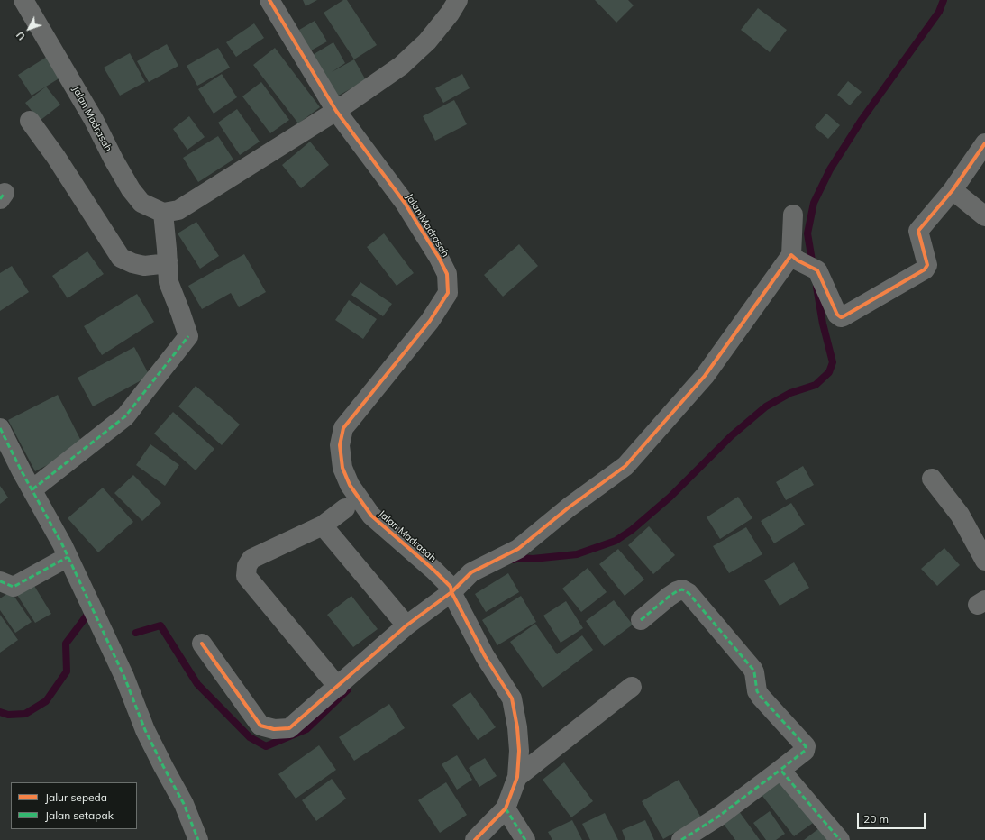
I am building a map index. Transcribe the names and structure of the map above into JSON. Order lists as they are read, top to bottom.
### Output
{
  "streets": {
    "street": ["Jalan Madrasah"]
  },
  "legend": ["Jalur sepeda", "Jalan setapak"],
  "scale_bar": "20 m",
  "north": "bottom left"
}
